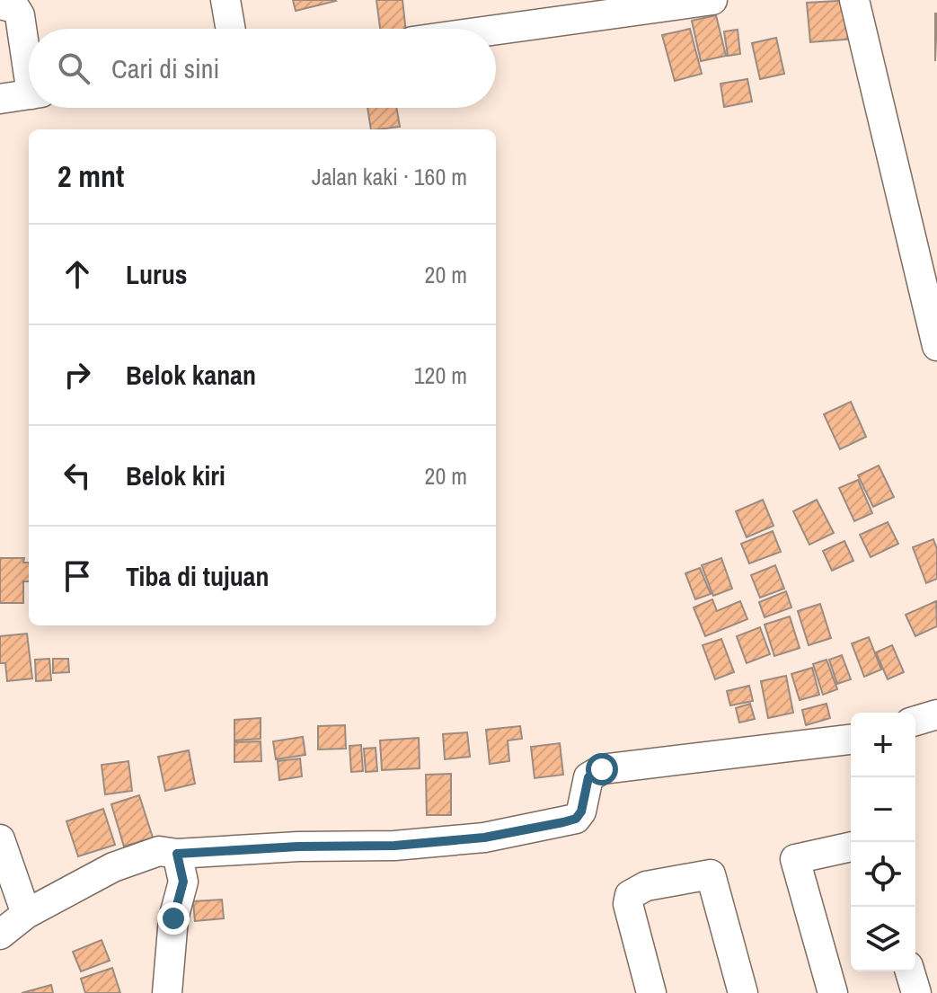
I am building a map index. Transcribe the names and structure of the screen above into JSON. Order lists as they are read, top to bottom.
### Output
{
  "page": {
    "search": "Cari di sini",
    "heading": ["2 mnt", "Jalan kaki · 160 m"],
    "list": [
      ["Lurus", "20 m"],
      ["Belok kanan", "120 m"],
      ["Belok kiri", "20 m"],
      "Tiba di tujuan"
    ],
    "map_buttons": ["+", "−"]
  }
}
